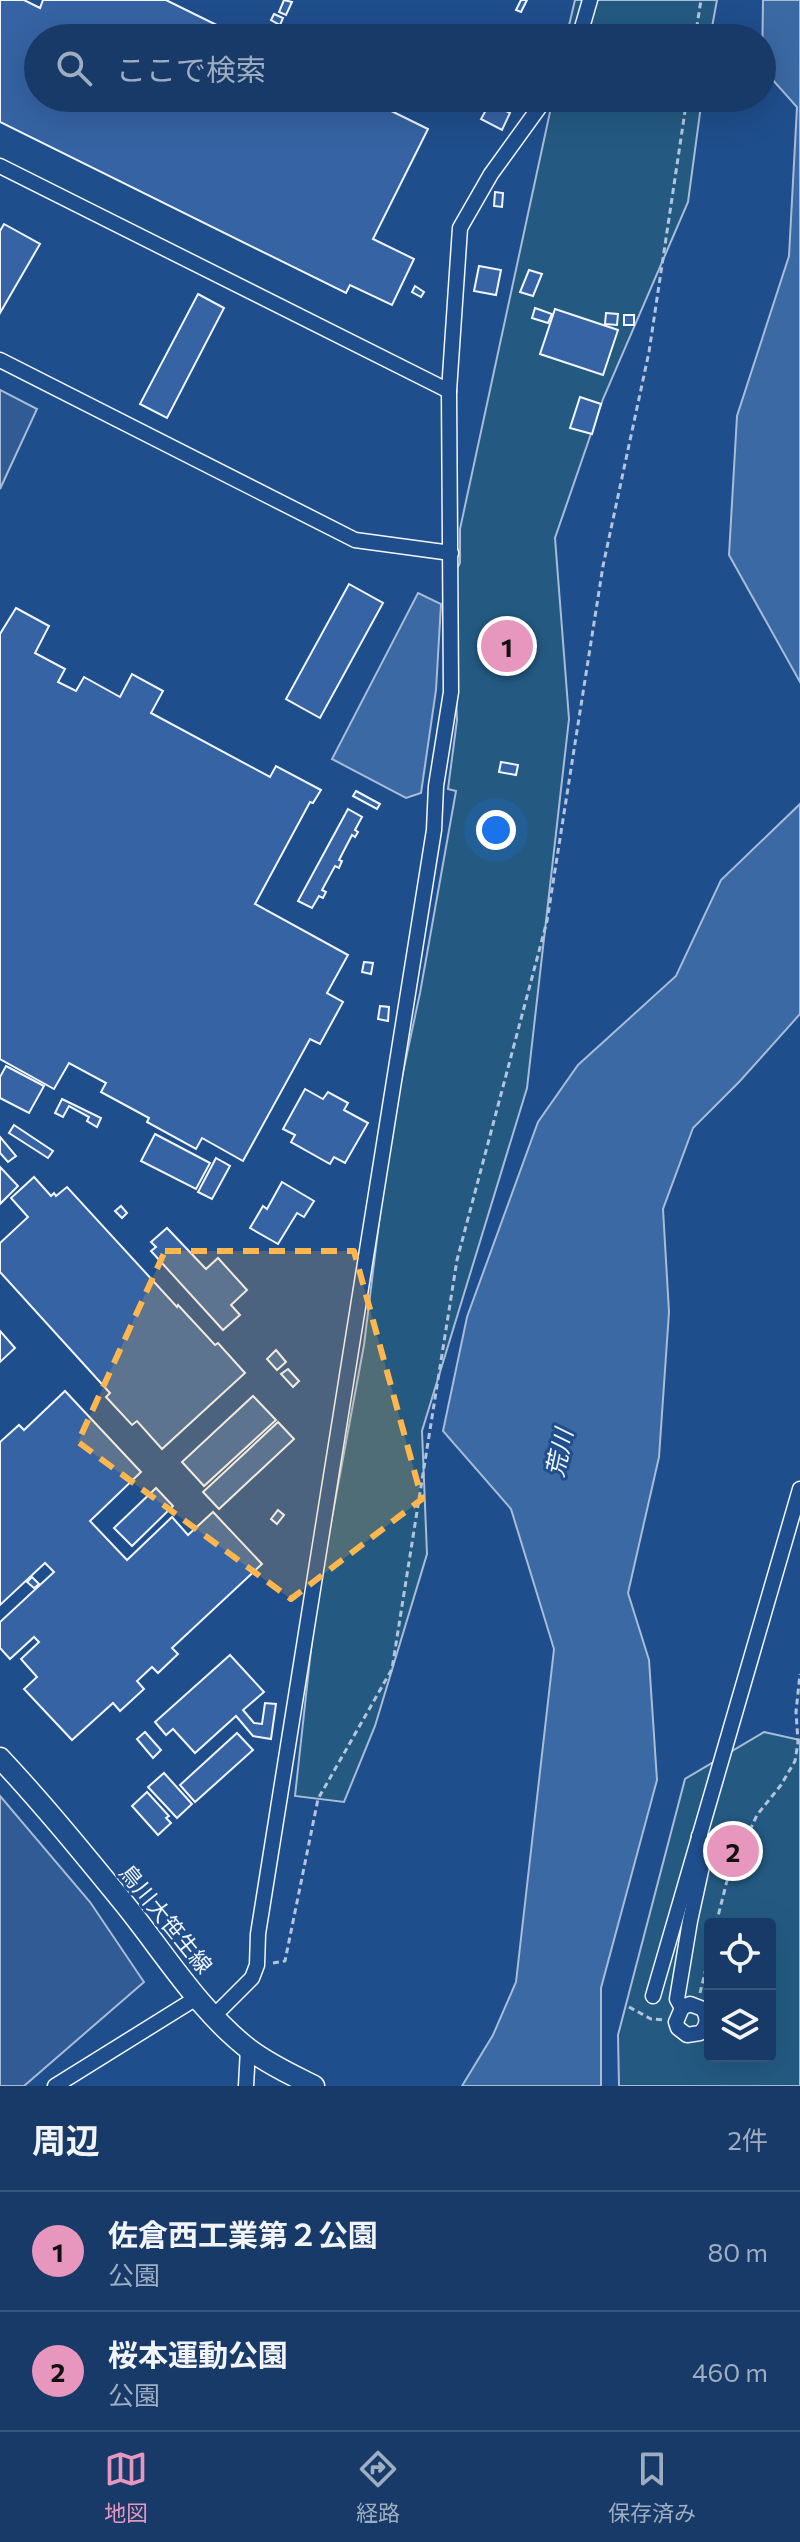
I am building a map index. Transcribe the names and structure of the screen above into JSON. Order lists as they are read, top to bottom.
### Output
{
  "streets": {
    "street": ["鳥川大笹生線"]
  },
  "water": ["荒川"],
  "page": {
    "search": "ここで検索",
    "pins": ["1", "2"],
    "heading": ["周辺", "2件"],
    "list": [
      {
        "mark": "1",
        "name": "佐倉西工業第２公園",
        "note": "公園",
        "value": "80 m"
      },
      {
        "mark": "2",
        "name": "桜本運動公園",
        "note": "公園",
        "value": "460 m"
      }
    ],
    "nav": ["地図", "経路", "保存済み"]
  }
}
